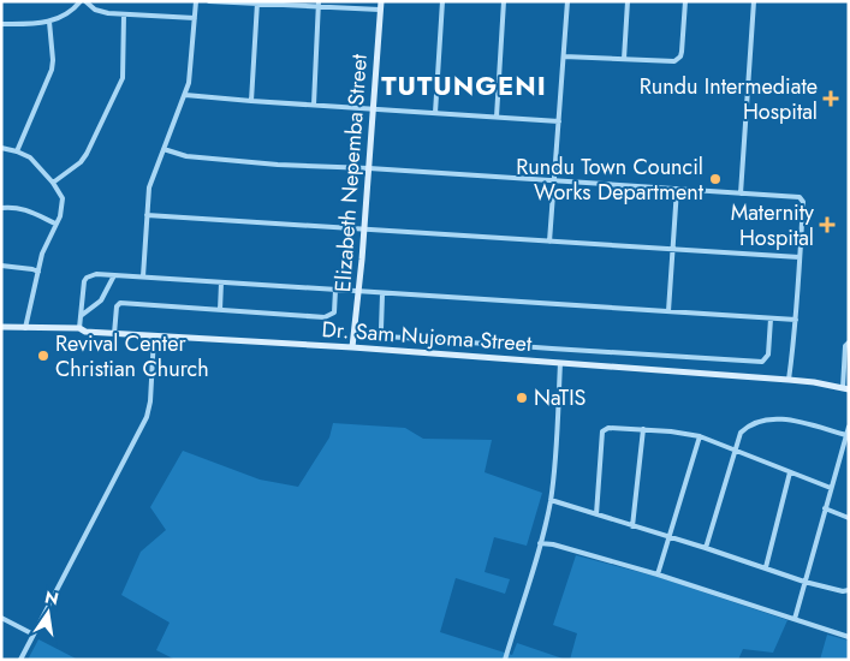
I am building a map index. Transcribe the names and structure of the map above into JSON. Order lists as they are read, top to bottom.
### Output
{
  "streets": {
    "street": ["Elizabeth Nepemba Street", "Dr. Sam Nujoma Street"]
  },
  "crossings": [
    ["Elizabeth Nepemba Street", "Dr. Sam Nujoma Street"]
  ],
  "districts": ["TUTUNGENI"],
  "places": {
    "health": ["Rundu Intermediate Hospital", "Maternity Hospital"],
    "other": ["Rundu Town Council Works Department", "Revival Center Christian Church", "NaTIS"]
  },
  "north": "top"
}
